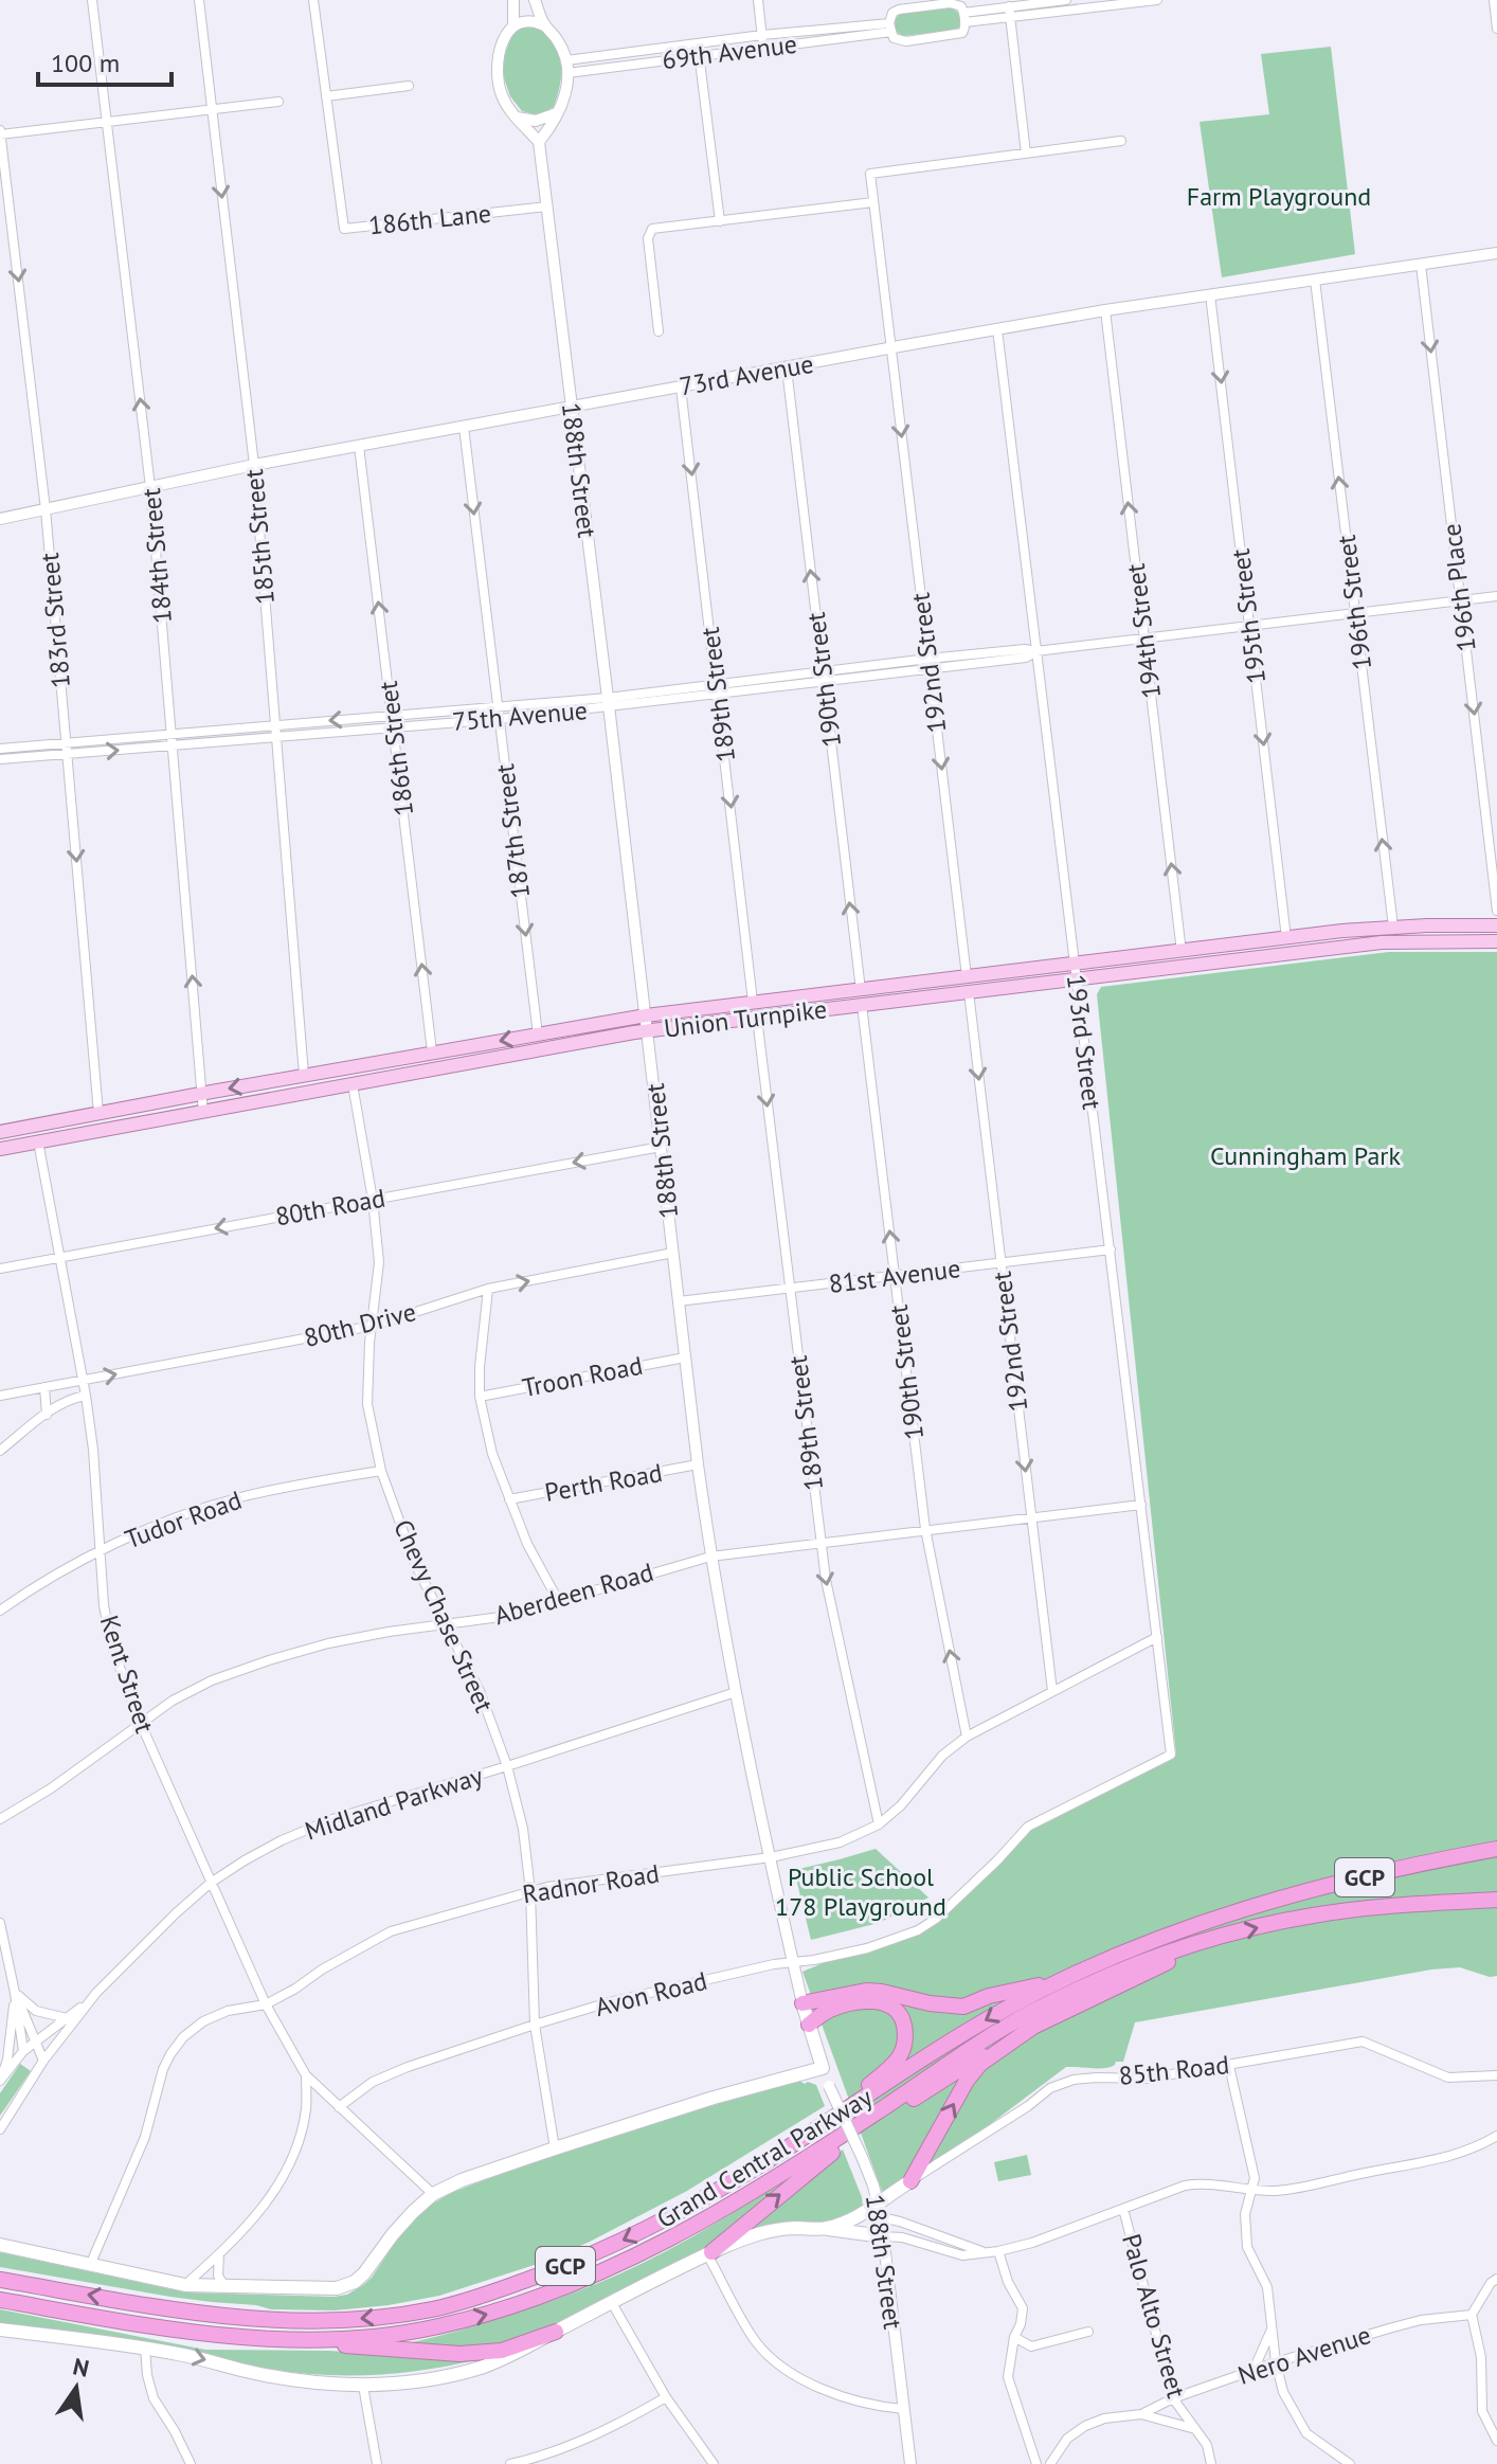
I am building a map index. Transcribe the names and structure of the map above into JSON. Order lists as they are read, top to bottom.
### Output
{
  "streets": {
    "highway": ["GCP", "Grand Central Parkway"],
    "main road": ["Union Turnpike", "85th Road"],
    "street": [
      "69th Avenue",
      "186th Lane",
      "73rd Avenue",
      "188th Street",
      "185th Street",
      "184th Street",
      "196th Place",
      "196th Street",
      "195th Street",
      "183rd Street",
      "194th Street",
      "192nd Street",
      "190th Street",
      "189th Street",
      "75th Avenue",
      "186th Street",
      "187th Street",
      "193rd Street",
      "80th Road",
      "81st Avenue",
      "80th Drive",
      "Troon Road",
      "Perth Road",
      "Tudor Road",
      "Aberdeen Road",
      "Chevy Chase Street",
      "Kent Street",
      "Midland Parkway",
      "Radnor Road",
      "Avon Road",
      "Palo Alto Street",
      "Nero Avenue"
    ]
  },
  "crossings": [
    ["186th Lane", "188th Street"],
    ["73rd Avenue", "188th Street"],
    ["73rd Avenue", "185th Street"],
    ["73rd Avenue", "184th Street"],
    ["73rd Avenue", "196th Place"],
    ["73rd Avenue", "196th Street"],
    ["73rd Avenue", "195th Street"],
    ["73rd Avenue", "183rd Street"],
    ["73rd Avenue", "194th Street"],
    ["73rd Avenue", "192nd Street"],
    ["73rd Avenue", "190th Street"],
    ["73rd Avenue", "189th Street"],
    ["73rd Avenue", "186th Street"],
    ["73rd Avenue", "187th Street"],
    ["73rd Avenue", "193rd Street"],
    ["188th Street", "75th Avenue"],
    ["188th Street", "Union Turnpike"],
    ["188th Street", "80th Road"],
    ["188th Street", "81st Avenue"],
    ["188th Street", "80th Drive"],
    ["188th Street", "Troon Road"],
    ["188th Street", "Perth Road"],
    ["188th Street", "Aberdeen Road"],
    ["188th Street", "Midland Parkway"],
    ["188th Street", "Radnor Road"],
    ["188th Street", "Avon Road"],
    ["188th Street", "85th Road"],
    ["188th Street", "Grand Central Parkway"],
    ["185th Street", "75th Avenue"],
    ["185th Street", "Union Turnpike"],
    ["184th Street", "75th Avenue"],
    ["184th Street", "Union Turnpike"],
    ["196th Place", "75th Avenue"],
    ["196th Street", "75th Avenue"],
    ["196th Street", "Union Turnpike"],
    ["195th Street", "75th Avenue"],
    ["195th Street", "Union Turnpike"],
    ["183rd Street", "75th Avenue"],
    ["183rd Street", "Union Turnpike"],
    ["194th Street", "75th Avenue"],
    ["194th Street", "Union Turnpike"],
    ["192nd Street", "75th Avenue"],
    ["192nd Street", "Union Turnpike"],
    ["192nd Street", "81st Avenue"],
    ["192nd Street", "Aberdeen Road"],
    ["192nd Street", "Radnor Road"],
    ["190th Street", "75th Avenue"],
    ["190th Street", "Union Turnpike"],
    ["190th Street", "81st Avenue"],
    ["190th Street", "Aberdeen Road"],
    ["190th Street", "Radnor Road"],
    ["189th Street", "75th Avenue"],
    ["189th Street", "Union Turnpike"],
    ["189th Street", "81st Avenue"],
    ["189th Street", "Aberdeen Road"],
    ["189th Street", "Radnor Road"],
    ["75th Avenue", "186th Street"],
    ["75th Avenue", "187th Street"],
    ["75th Avenue", "193rd Street"],
    ["186th Street", "Union Turnpike"],
    ["187th Street", "Union Turnpike"],
    ["Union Turnpike", "193rd Street"],
    ["Union Turnpike", "Chevy Chase Street"],
    ["Union Turnpike", "Kent Street"],
    ["193rd Street", "81st Avenue"],
    ["193rd Street", "Aberdeen Road"],
    ["193rd Street", "Radnor Road"],
    ["193rd Street", "Avon Road"],
    ["80th Road", "Chevy Chase Street"],
    ["80th Road", "Kent Street"],
    ["80th Drive", "Chevy Chase Street"],
    ["80th Drive", "Kent Street"],
    ["Tudor Road", "Chevy Chase Street"],
    ["Tudor Road", "Kent Street"],
    ["Aberdeen Road", "Chevy Chase Street"],
    ["Aberdeen Road", "Kent Street"],
    ["Chevy Chase Street", "Midland Parkway"],
    ["Chevy Chase Street", "Radnor Road"],
    ["Chevy Chase Street", "Avon Road"],
    ["Chevy Chase Street", "Grand Central Parkway"],
    ["Kent Street", "Midland Parkway"],
    ["Kent Street", "Radnor Road"],
    ["Radnor Road", "Grand Central Parkway"],
    ["85th Road", "Grand Central Parkway"],
    ["Palo Alto Street", "Nero Avenue"]
  ],
  "one_way": [
    "184th Street",
    "196th Place",
    "196th Street",
    "195th Street",
    "183rd Street",
    "194th Street",
    "192nd Street",
    "190th Street",
    "189th Street",
    "186th Street",
    "187th Street",
    "80th Road",
    "80th Drive"
  ],
  "parks": ["Farm Playground", "Cunningham Park", "Public School 178 Playground"],
  "scale_bar": "100 m",
  "north": "top"
}
